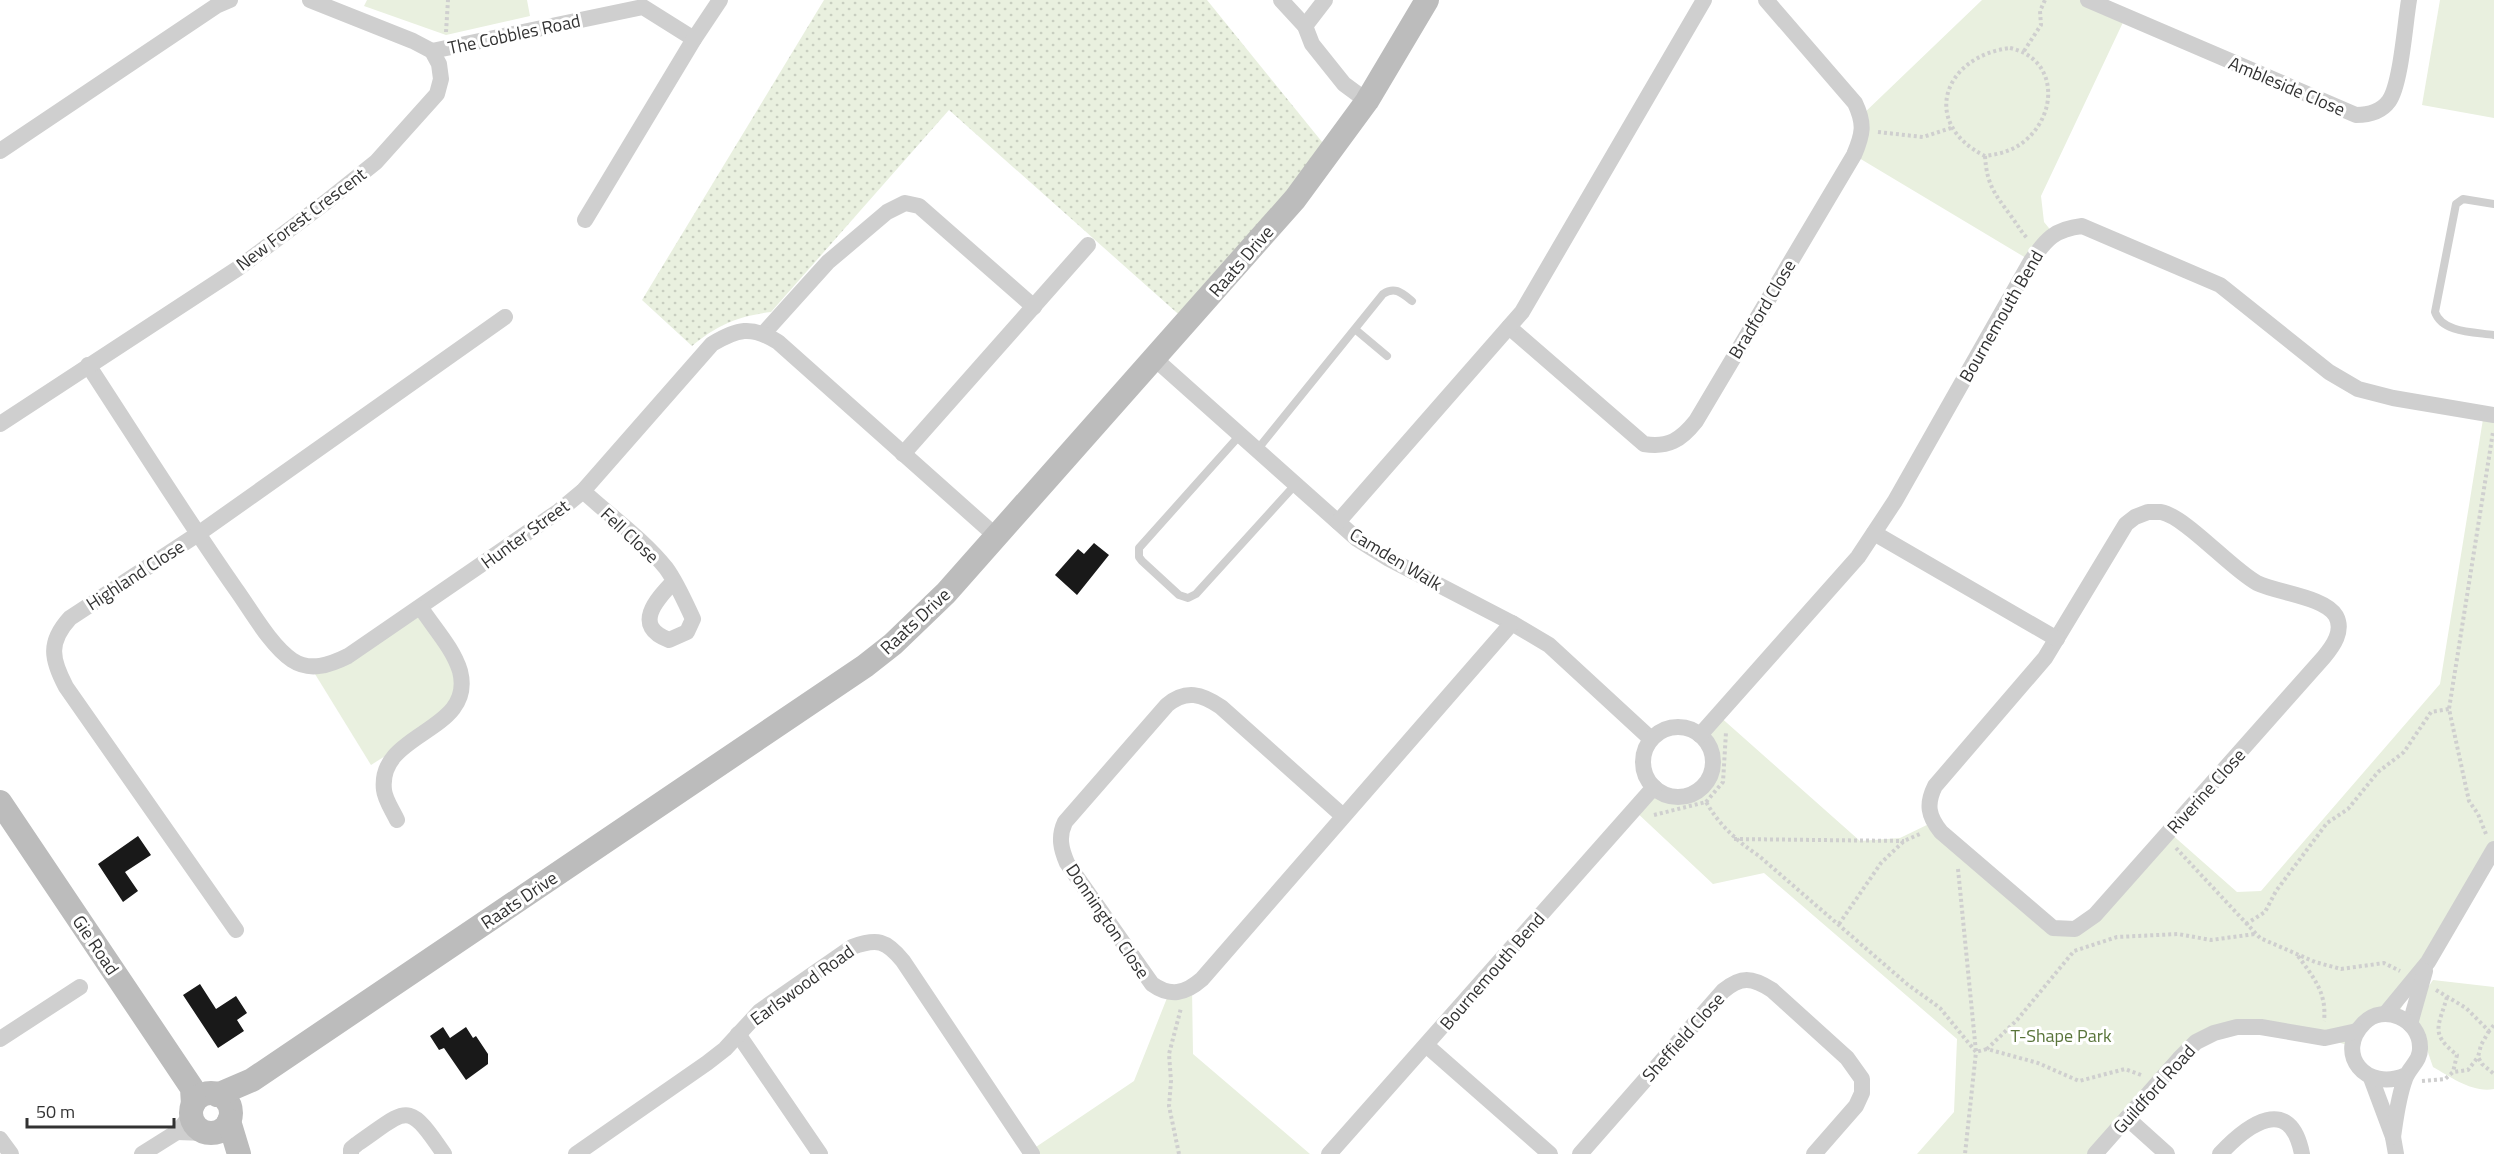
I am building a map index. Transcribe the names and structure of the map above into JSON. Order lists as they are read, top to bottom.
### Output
{
  "streets": {
    "street": [
      "The Cobbles Road",
      "Ambleside Close",
      "New Forest Crescent",
      "Raats Drive",
      "Bradford Close",
      "Bournemouth Bend",
      "Hunter Street",
      "Fell Close",
      "Camden Walk",
      "Highland Close",
      "Riverine Close",
      "Donnington Close",
      "Gie Road",
      "Earlswood Road",
      "Sheffield Close",
      "Guildford Road"
    ]
  },
  "crossings": [
    ["The Cobbles Road", "New Forest Crescent"],
    ["New Forest Crescent", "Hunter Street"],
    ["Raats Drive", "Camden Walk"],
    ["Raats Drive", "Gie Road"],
    ["Bournemouth Bend", "Camden Walk"],
    ["Hunter Street", "Fell Close"],
    ["Hunter Street", "Highland Close"]
  ],
  "parks": ["T-Shape Park"],
  "scale_bar": "50 m"
}
